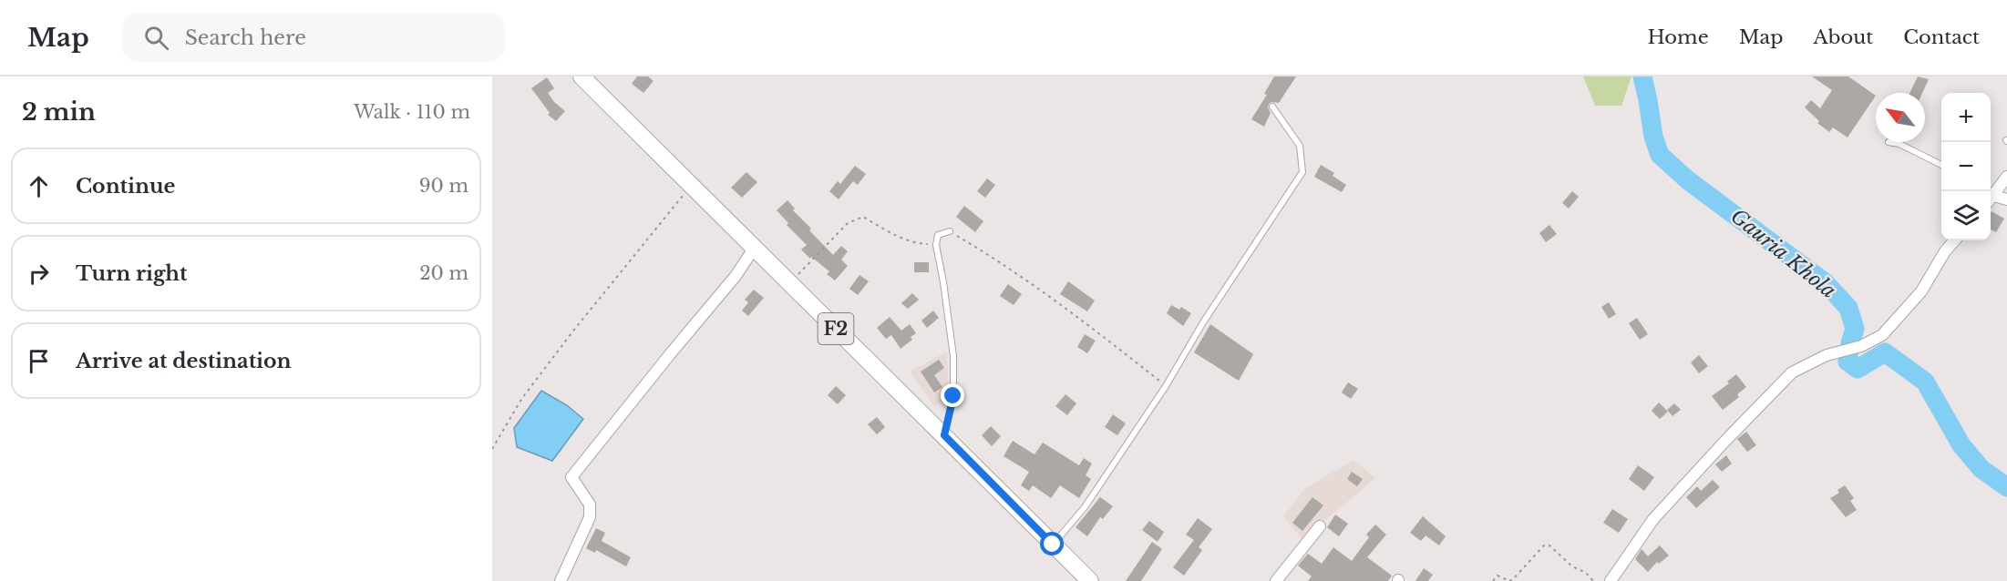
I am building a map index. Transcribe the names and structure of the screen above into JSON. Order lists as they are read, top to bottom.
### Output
{
  "streets": {
    "main road": ["F2"]
  },
  "water": ["Gauria Khola"],
  "north": "top left",
  "page": {
    "header": "Map",
    "search": "Search here",
    "nav": [
      "Home",
      "Map",
      "About",
      "Contact"
    ],
    "heading": ["2 min", "Walk · 110 m"],
    "map_buttons": ["+", "−"],
    "list": [
      ["Continue", "90 m"],
      ["Turn right", "20 m"],
      "Arrive at destination"
    ]
  }
}
